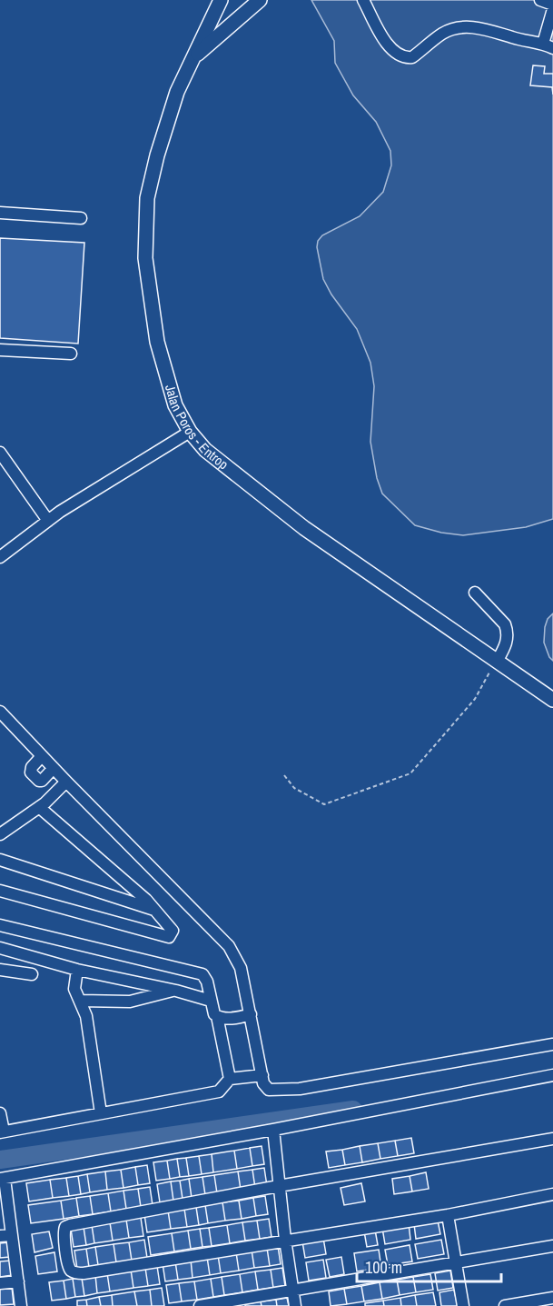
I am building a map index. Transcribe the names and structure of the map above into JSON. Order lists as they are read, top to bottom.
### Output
{
  "streets": {
    "main road": ["Jalan Poros - Entrop"]
  },
  "scale_bar": "100 m"
}
